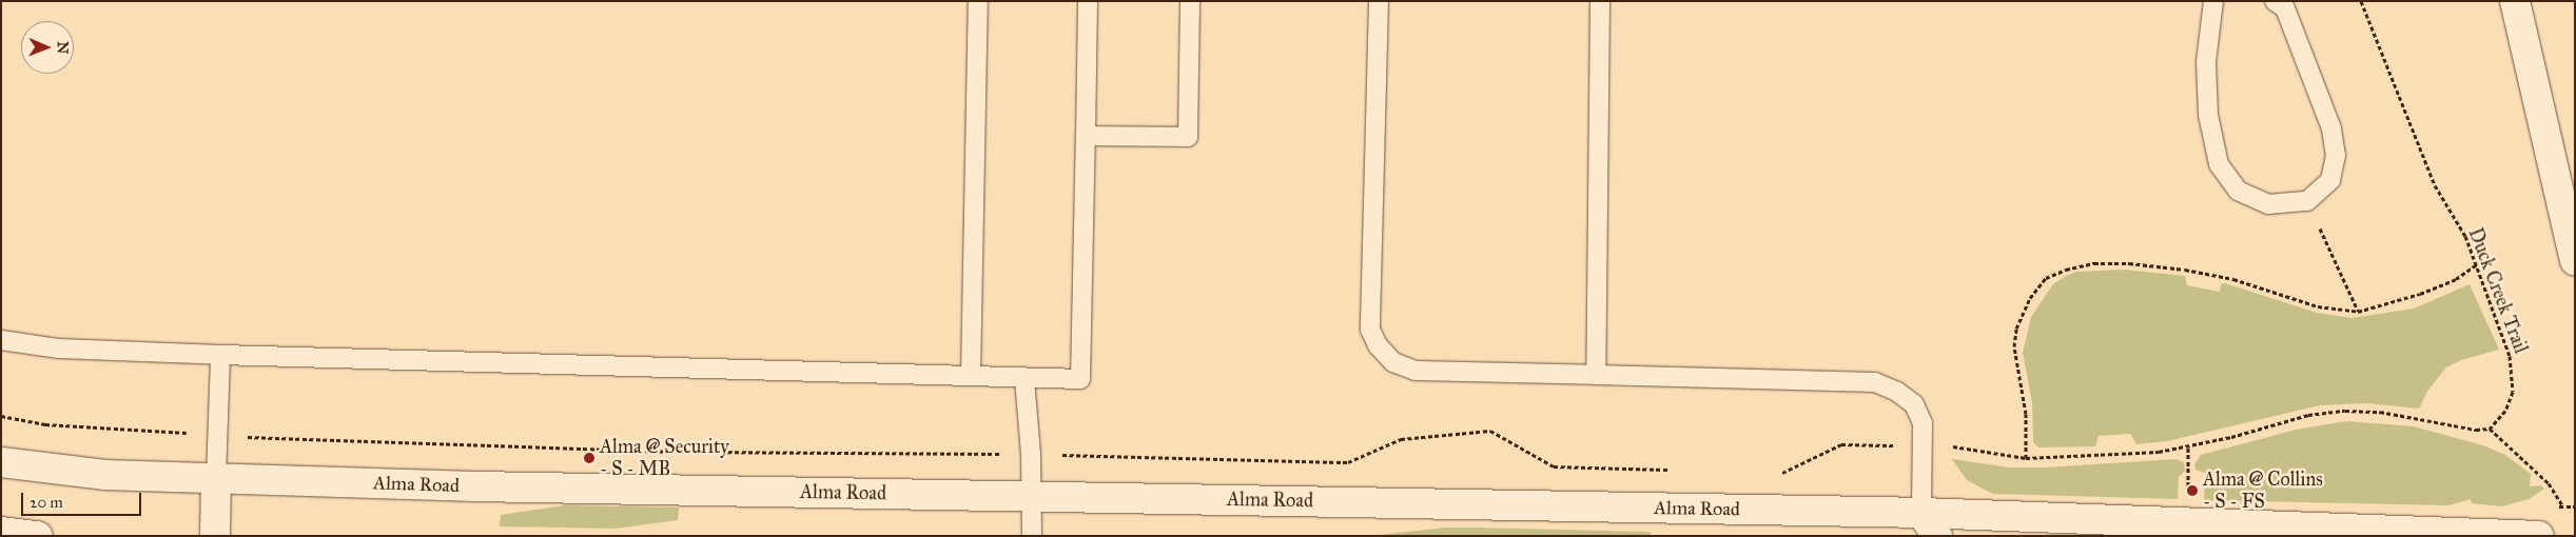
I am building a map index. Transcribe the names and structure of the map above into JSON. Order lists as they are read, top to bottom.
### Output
{
  "streets": {
    "street": ["Alma Road"],
    "path": ["Duck Creek Trail"]
  },
  "places": ["Alma @ Security - S - MB", "Alma @ Collins - S - FS"],
  "scale_bar": "20 m",
  "north": "right"
}
